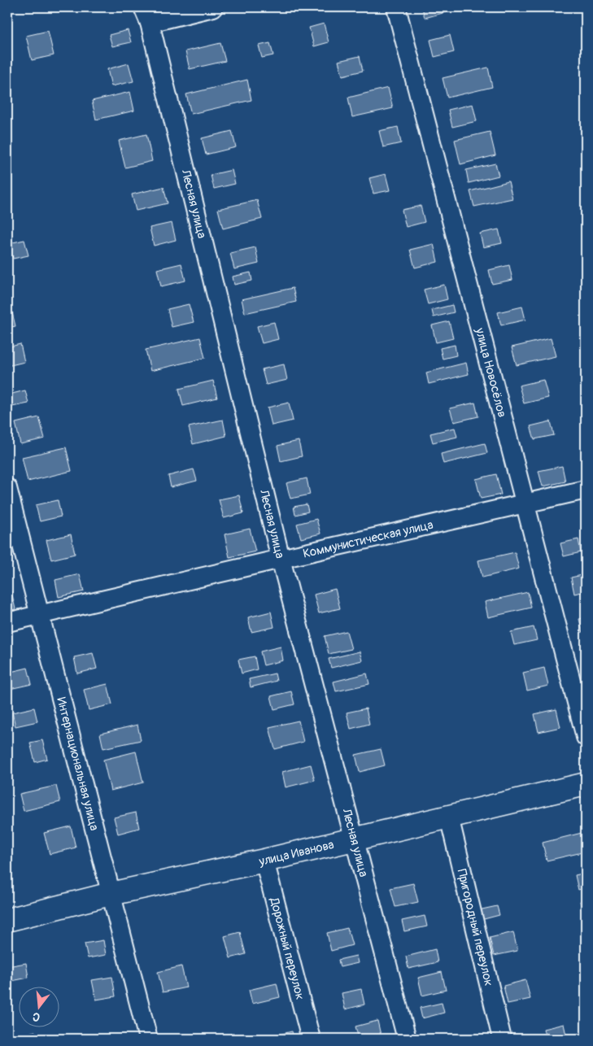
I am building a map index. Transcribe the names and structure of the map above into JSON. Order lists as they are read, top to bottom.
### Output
{
  "streets": {
    "street": [
      "Лесная улица",
      "улица Новосёлов",
      "Коммунистическая улица",
      "Интернациональная улица",
      "улица Иванова",
      "Пригородный переулок",
      "Дорожный переулок"
    ]
  },
  "crossings": [
    ["Лесная улица", "Коммунистическая улица"],
    ["Лесная улица", "улица Иванова"],
    ["улица Новосёлов", "Коммунистическая улица"],
    ["Коммунистическая улица", "Интернациональная улица"],
    ["Интернациональная улица", "улица Иванова"],
    ["улица Иванова", "Пригородный переулок"],
    ["улица Иванова", "Дорожный переулок"]
  ],
  "north": "bottom"
}
